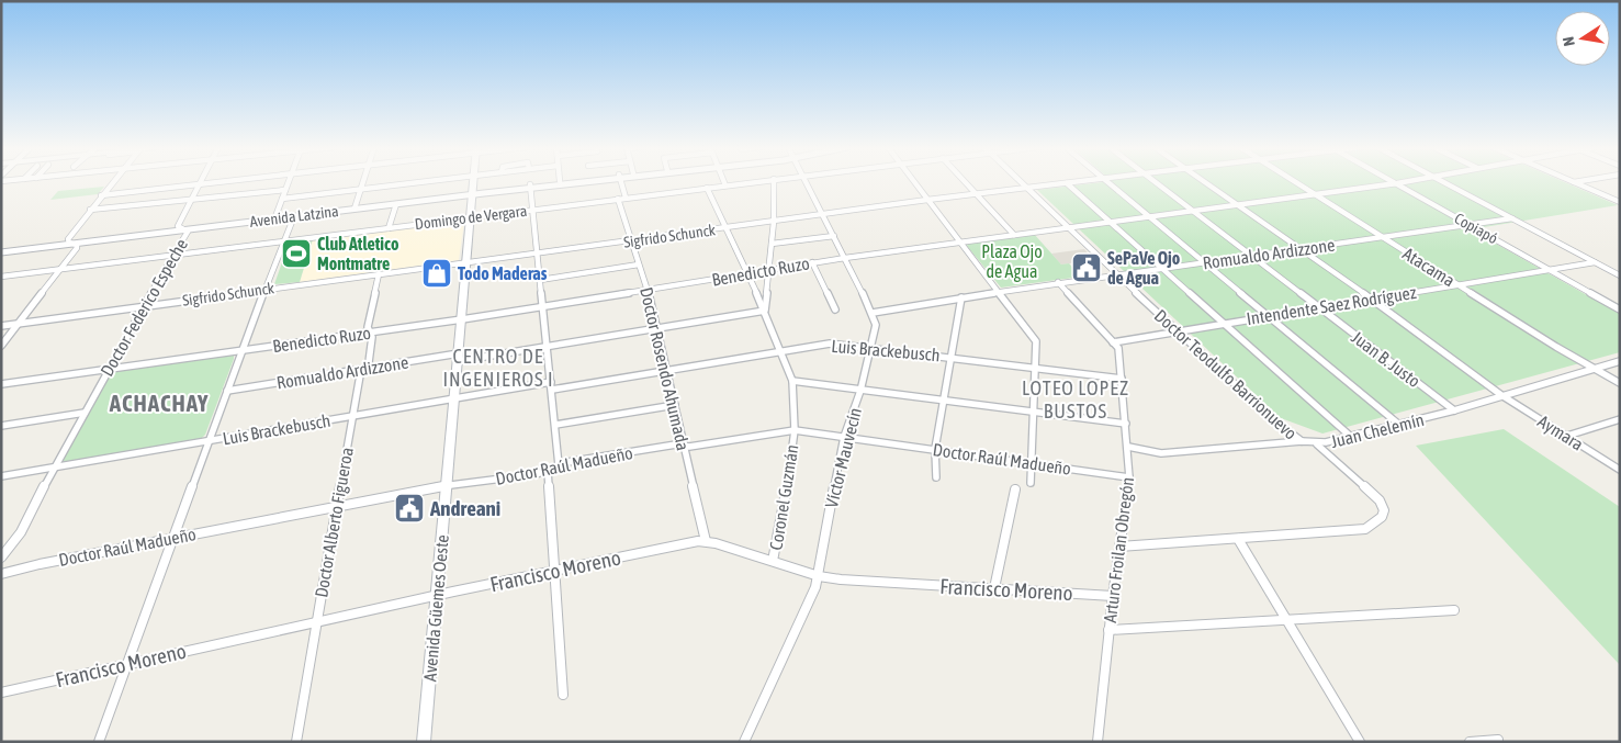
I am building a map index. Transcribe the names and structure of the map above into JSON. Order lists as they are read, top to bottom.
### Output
{
  "streets": {
    "main road": ["Avenida Güemes Oeste"],
    "street": [
      "Avenida Latzina",
      "Domingo de Vergara",
      "Copiapó",
      "Sigfrido Schunck",
      "Romualdo Ardizzone",
      "Atacama",
      "Benedicto Ruzo",
      "Intendente Saez Rodríguez",
      "Doctor Federico Espeche",
      "Luis Brackebusch",
      "Juan B. Justo",
      "Doctor Rosendo Ahumada",
      "Doctor Teodulfo Barrionuevo",
      "Juan Chelemín",
      "Aymara",
      "Víctor Mauvecín",
      "Doctor Raúl Madueño",
      "Coronel Guzmán",
      "Doctor Alberto Figueroa",
      "Arturo Froilan Obregón",
      "Francisco Moreno"
    ]
  },
  "crossings": [
    ["Avenida Latzina", "Doctor Federico Espeche"],
    ["Avenida Latzina", "Avenida Güemes Oeste"],
    ["Domingo de Vergara", "Doctor Federico Espeche"],
    ["Domingo de Vergara", "Doctor Rosendo Ahumada"],
    ["Domingo de Vergara", "Coronel Guzmán"],
    ["Domingo de Vergara", "Avenida Güemes Oeste"],
    ["Copiapó", "Romualdo Ardizzone"],
    ["Copiapó", "Benedicto Ruzo"],
    ["Copiapó", "Intendente Saez Rodríguez"],
    ["Sigfrido Schunck", "Doctor Federico Espeche"],
    ["Sigfrido Schunck", "Doctor Rosendo Ahumada"],
    ["Sigfrido Schunck", "Doctor Teodulfo Barrionuevo"],
    ["Sigfrido Schunck", "Víctor Mauvecín"],
    ["Sigfrido Schunck", "Coronel Guzmán"],
    ["Sigfrido Schunck", "Doctor Alberto Figueroa"],
    ["Sigfrido Schunck", "Avenida Güemes Oeste"],
    ["Romualdo Ardizzone", "Atacama"],
    ["Romualdo Ardizzone", "Juan B. Justo"],
    ["Romualdo Ardizzone", "Doctor Rosendo Ahumada"],
    ["Romualdo Ardizzone", "Doctor Teodulfo Barrionuevo"],
    ["Romualdo Ardizzone", "Aymara"],
    ["Romualdo Ardizzone", "Víctor Mauvecín"],
    ["Romualdo Ardizzone", "Coronel Guzmán"],
    ["Romualdo Ardizzone", "Doctor Alberto Figueroa"],
    ["Romualdo Ardizzone", "Arturo Froilan Obregón"],
    ["Romualdo Ardizzone", "Avenida Güemes Oeste"],
    ["Atacama", "Benedicto Ruzo"],
    ["Atacama", "Intendente Saez Rodríguez"],
    ["Atacama", "Juan Chelemín"],
    ["Benedicto Ruzo", "Doctor Federico Espeche"],
    ["Benedicto Ruzo", "Juan B. Justo"],
    ["Benedicto Ruzo", "Doctor Rosendo Ahumada"],
    ["Benedicto Ruzo", "Doctor Teodulfo Barrionuevo"],
    ["Benedicto Ruzo", "Aymara"],
    ["Benedicto Ruzo", "Víctor Mauvecín"],
    ["Benedicto Ruzo", "Coronel Guzmán"],
    ["Benedicto Ruzo", "Doctor Alberto Figueroa"],
    ["Benedicto Ruzo", "Avenida Güemes Oeste"],
    ["Intendente Saez Rodríguez", "Juan B. Justo"],
    ["Intendente Saez Rodríguez", "Doctor Teodulfo Barrionuevo"],
    ["Intendente Saez Rodríguez", "Aymara"],
    ["Intendente Saez Rodríguez", "Arturo Froilan Obregón"],
    ["Doctor Federico Espeche", "Luis Brackebusch"],
    ["Luis Brackebusch", "Doctor Rosendo Ahumada"],
    ["Luis Brackebusch", "Víctor Mauvecín"],
    ["Luis Brackebusch", "Coronel Guzmán"],
    ["Luis Brackebusch", "Doctor Alberto Figueroa"],
    ["Luis Brackebusch", "Arturo Froilan Obregón"],
    ["Luis Brackebusch", "Avenida Güemes Oeste"],
    ["Juan B. Justo", "Juan Chelemín"],
    ["Doctor Rosendo Ahumada", "Doctor Raúl Madueño"],
    ["Doctor Rosendo Ahumada", "Francisco Moreno"],
    ["Doctor Teodulfo Barrionuevo", "Juan Chelemín"],
    ["Juan Chelemín", "Aymara"],
    ["Juan Chelemín", "Arturo Froilan Obregón"],
    ["Víctor Mauvecín", "Doctor Raúl Madueño"],
    ["Víctor Mauvecín", "Francisco Moreno"],
    ["Doctor Raúl Madueño", "Coronel Guzmán"],
    ["Doctor Raúl Madueño", "Doctor Alberto Figueroa"],
    ["Doctor Raúl Madueño", "Arturo Froilan Obregón"],
    ["Doctor Raúl Madueño", "Avenida Güemes Oeste"],
    ["Coronel Guzmán", "Francisco Moreno"],
    ["Doctor Alberto Figueroa", "Francisco Moreno"],
    ["Arturo Froilan Obregón", "Francisco Moreno"],
    ["Francisco Moreno", "Avenida Güemes Oeste"]
  ],
  "districts": ["CENTRO DE INGENIEROS I", "LOTEO LOPEZ BUSTOS", "ACHACHAY"],
  "parks": ["Plaza Ojo de Agua"],
  "places": {
    "sports": ["Club Atletico Montmatre"],
    "public building": ["SePaVe Ojo de Agua", "Andreani"],
    "shop": ["Todo Maderas"]
  },
  "north": "left"
}
